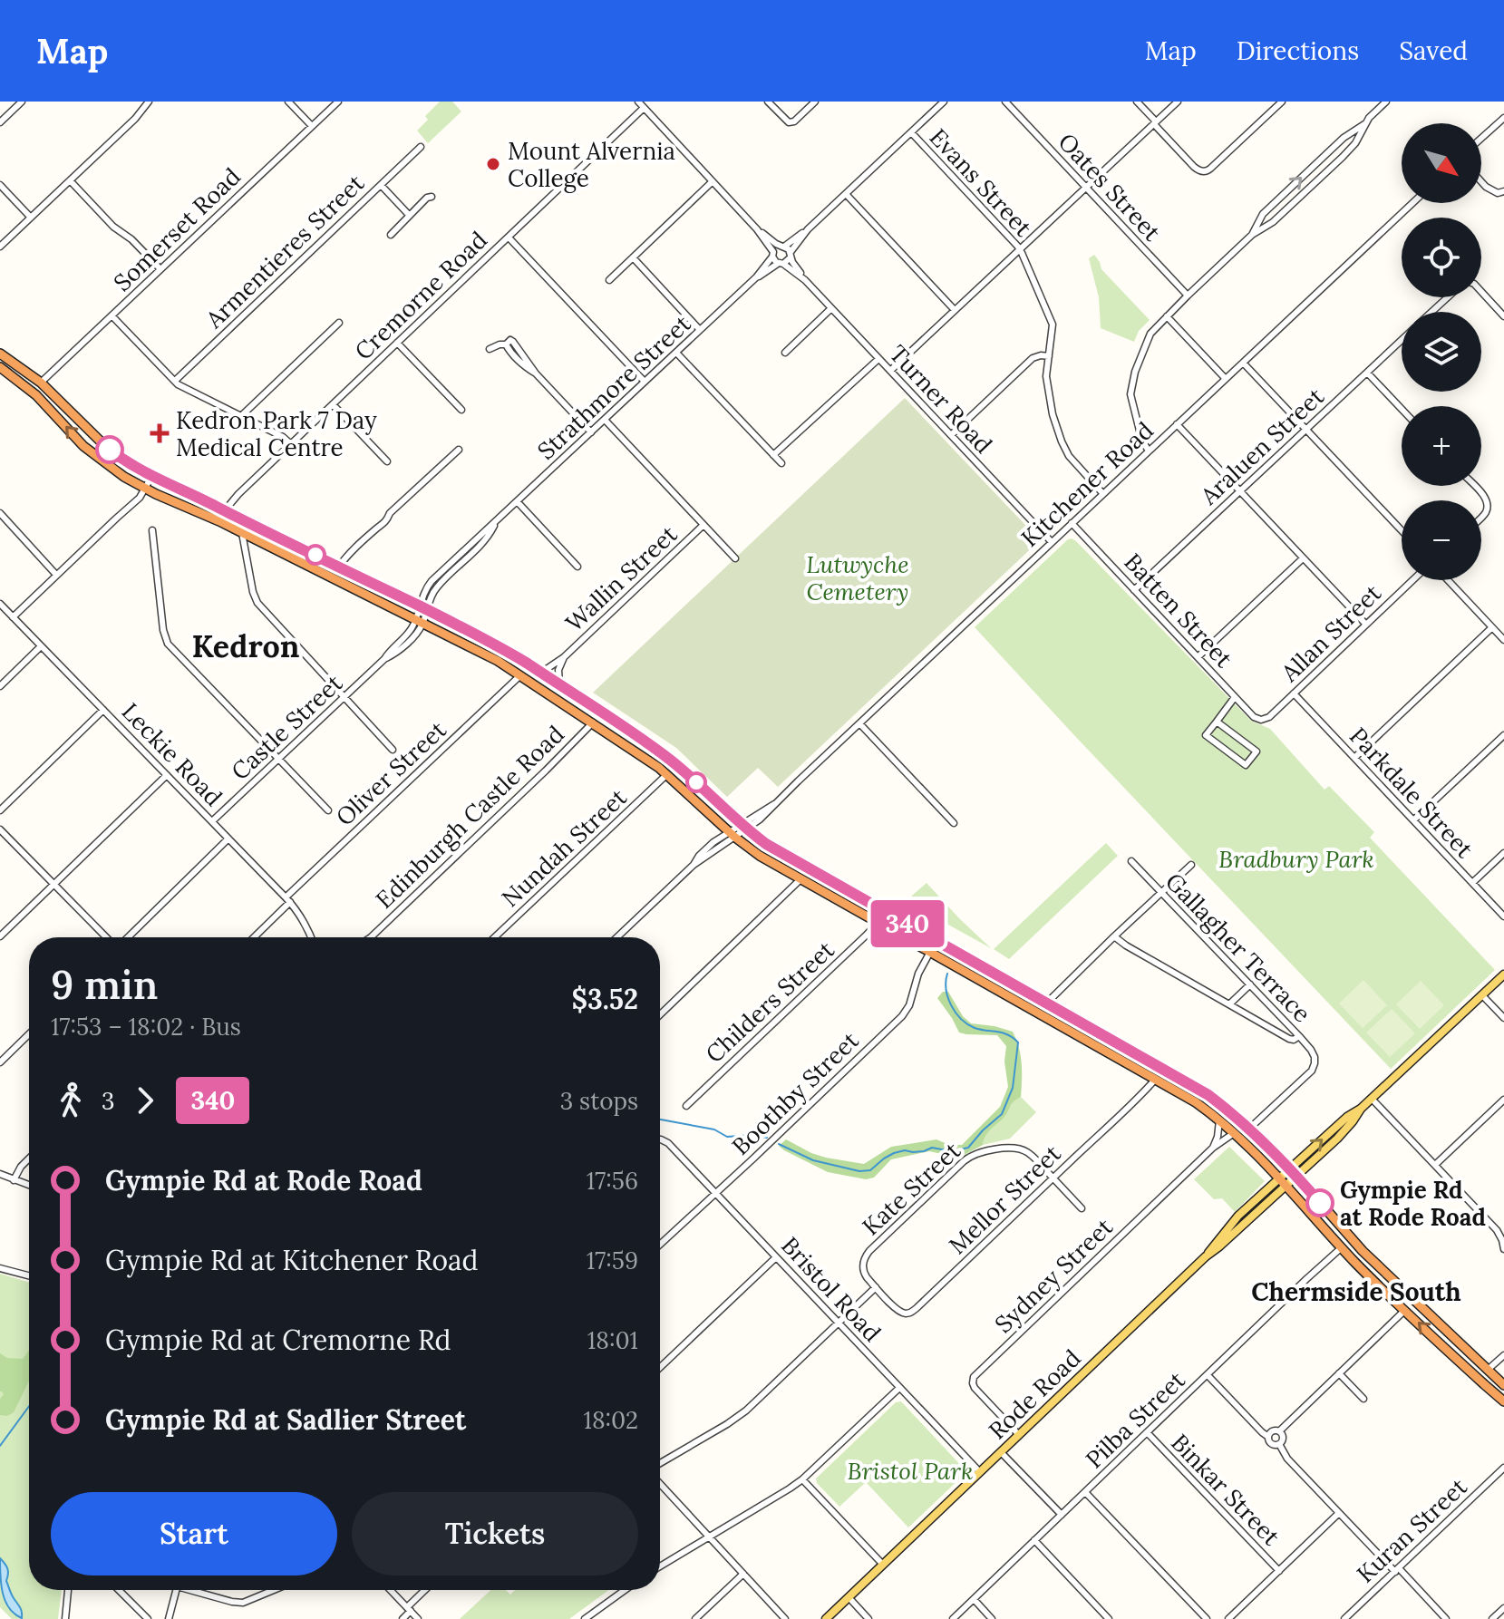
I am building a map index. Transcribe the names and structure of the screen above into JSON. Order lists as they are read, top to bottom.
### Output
{
  "streets": {
    "main road": ["Rode Road"],
    "street": [
      "Evans Street",
      "Oates Street",
      "Somerset Road",
      "Armentieres Street",
      "Cremorne Road",
      "Strathmore Street",
      "Turner Road",
      "Araluen Street",
      "Kitchener Road",
      "Wallin Street",
      "Batten Street",
      "Allan Street",
      "Castle Street",
      "Leckie Road",
      "Oliver Street",
      "Parkdale Street",
      "Edinburgh Castle Road",
      "Nundah Street",
      "Gallagher Terrace",
      "Childers Street",
      "Boothby Street",
      "Kate Street",
      "Mellor Street",
      "Sydney Street",
      "Bristol Road",
      "Pilba Street",
      "Binkar Street",
      "Kuran Street"
    ]
  },
  "crossings": [
    ["Evans Street", "Kitchener Road"],
    ["Cremorne Road", "Turner Road"],
    ["Strathmore Street", "Turner Road"],
    ["Strathmore Street", "Castle Street"],
    ["Turner Road", "Kitchener Road"],
    ["Araluen Street", "Batten Street"],
    ["Kitchener Road", "Batten Street"],
    ["Batten Street", "Allan Street"],
    ["Allan Street", "Parkdale Street"],
    ["Castle Street", "Leckie Road"],
    ["Leckie Road", "Oliver Street"],
    ["Boothby Street", "Bristol Road"],
    ["Kate Street", "Mellor Street"],
    ["Sydney Street", "Rode Road"],
    ["Bristol Road", "Rode Road"],
    ["Pilba Street", "Binkar Street"]
  ],
  "districts": ["Kedron", "Chermside South"],
  "parks": ["Lutwyche Cemetery", "Bradbury Park", "Bristol Park"],
  "places": {
    "other": ["Mount Alvernia College", "Gympie Rd at Rode Road"],
    "health": ["Kedron Park 7 Day Medical Centre"]
  },
  "lines": ["bus line 340"],
  "north": "bottom right",
  "page": {
    "header": "Map",
    "nav": ["Map", "Directions", "Saved"],
    "on_map": "340",
    "map_buttons": ["+", "−"],
    "heading": ["9 min", "17:53 – 18:02 · Bus", "$3.52"],
    "legs": ["3", "340", "3 stops"],
    "list": [
      {
        "name": "Gympie Rd at Rode Road",
        "value": "17:56"
      },
      {
        "name": "Gympie Rd at Kitchener Road",
        "value": "17:59"
      },
      {
        "name": "Gympie Rd at Cremorne Rd",
        "value": "18:01"
      },
      {
        "name": "Gympie Rd at Sadlier Street",
        "value": "18:02"
      }
    ],
    "buttons": ["Start", "Tickets"]
  }
}
